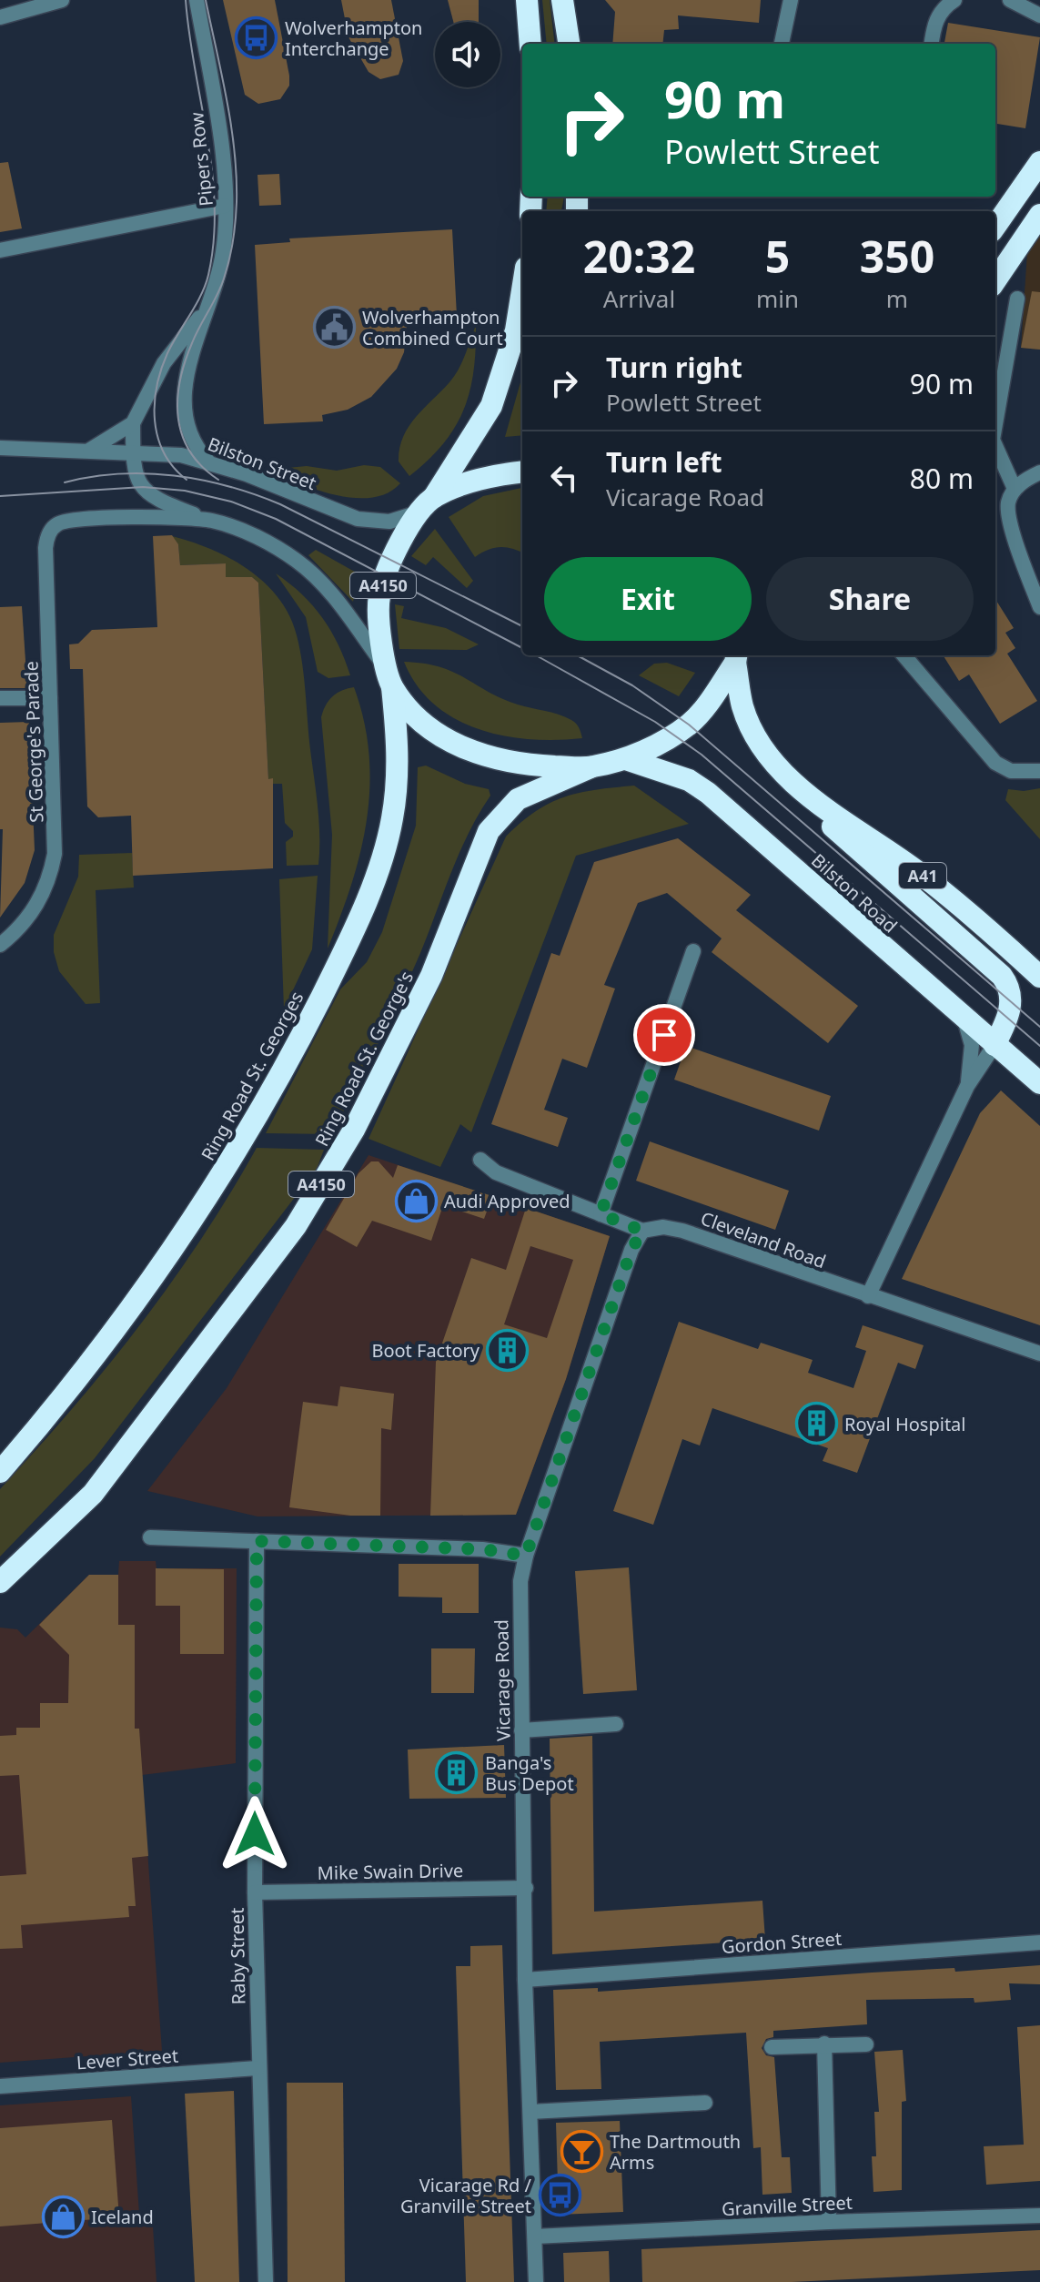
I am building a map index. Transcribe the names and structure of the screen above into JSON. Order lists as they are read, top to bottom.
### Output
{
  "streets": {
    "highway": [
      "A4150",
      "A41",
      "Bilston Road",
      "Ring Road St. George's",
      "Ring Road St. Georges"
    ],
    "street": [
      "Pipers Row",
      "Bilston Street",
      "St George's Parade",
      "Cleveland Road",
      "Vicarage Road",
      "Mike Swain Drive",
      "Gordon Street",
      "Raby Street",
      "Lever Street",
      "Granville Street"
    ]
  },
  "crossings": [
    ["Pipers Row", "Bilston Street"],
    ["Bilston Street", "A4150"],
    ["A4150", "A41"],
    ["A4150", "Bilston Road"],
    ["A4150", "Ring Road St. George's"],
    ["A4150", "Ring Road St. Georges"],
    ["Cleveland Road", "Vicarage Road"],
    ["Vicarage Road", "Mike Swain Drive"],
    ["Vicarage Road", "Gordon Street"],
    ["Vicarage Road", "Granville Street"],
    ["Mike Swain Drive", "Raby Street"],
    ["Raby Street", "Lever Street"]
  ],
  "places": {
    "bus stop": ["Wolverhampton Interchange", "Vicarage Rd / Granville Street"],
    "public building": ["Wolverhampton Combined Court"],
    "shop": ["Audi Approved", "Iceland"],
    "building": ["Boot Factory", "Royal Hospital", "Banga's Bus Depot"],
    "bar": ["The Dartmouth Arms"]
  },
  "page": {
    "turn": ["90 m", "Powlett Street"],
    "eta": [
      "20:32",
      "Arrival",
      "5",
      "min",
      "350",
      "m"
    ],
    "list": [
      {
        "name": "Turn right",
        "note": "Powlett Street",
        "value": "90 m"
      },
      {
        "name": "Turn left",
        "note": "Vicarage Road",
        "value": "80 m"
      }
    ],
    "buttons": ["Exit", "Share"]
  }
}
